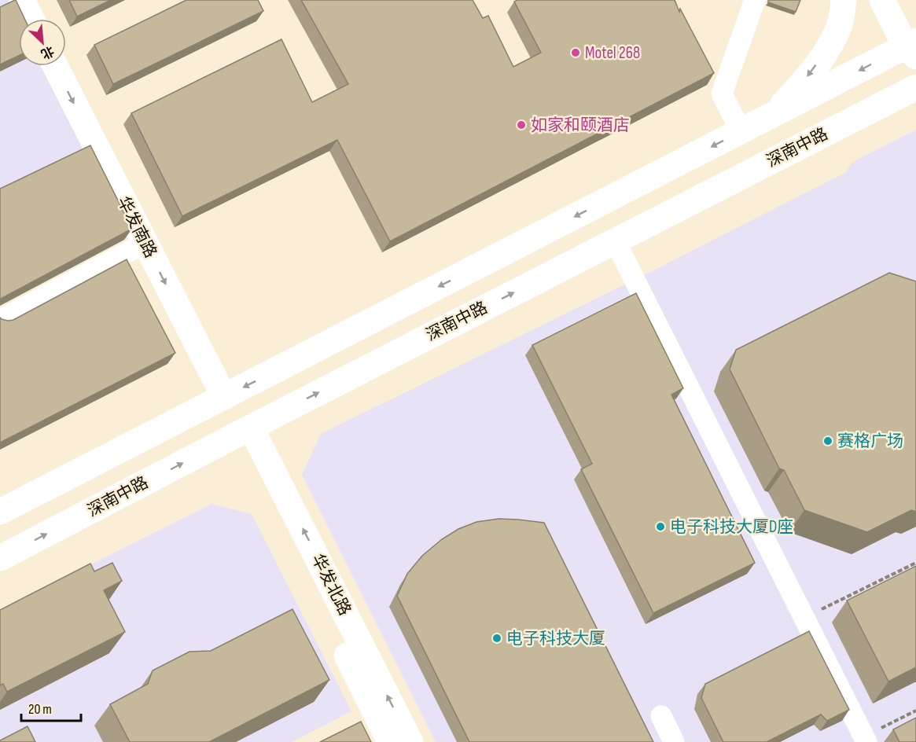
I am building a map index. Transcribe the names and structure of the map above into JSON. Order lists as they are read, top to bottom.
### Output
{
  "streets": {
    "main road": ["深南中路", "华发南路", "华发北路"]
  },
  "crossings": [
    ["深南中路", "华发北路"]
  ],
  "one_way": ["华发南路"],
  "places": [
    "Motel 268",
    "如家和颐酒店",
    "赛格广场",
    "电子科技大厦D座",
    "电子科技大厦"
  ],
  "scale_bar": "20 m",
  "north": "bottom right"
}
